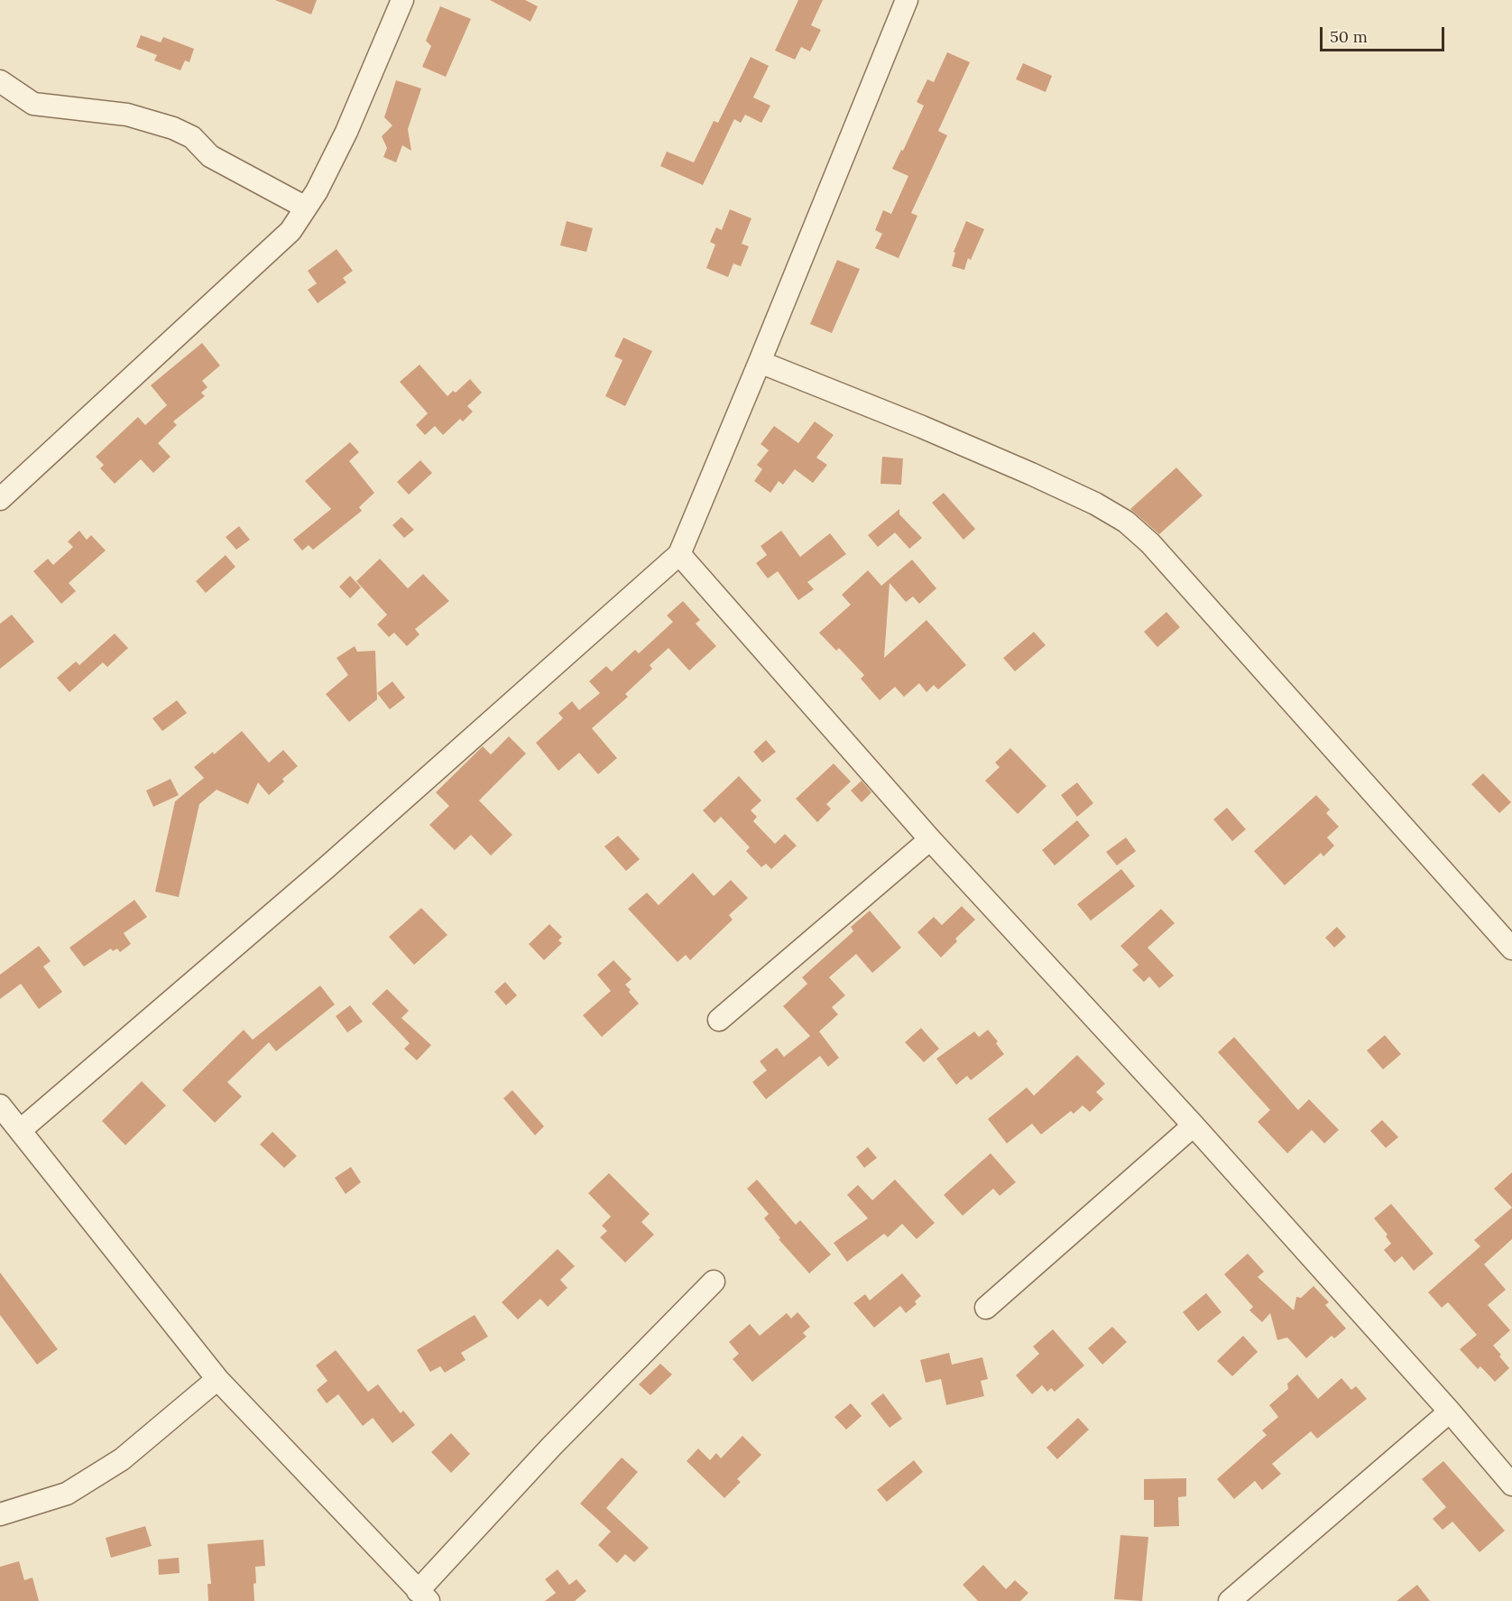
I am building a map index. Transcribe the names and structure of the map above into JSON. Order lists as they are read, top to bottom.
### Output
{
  "scale_bar": "50 m"
}
